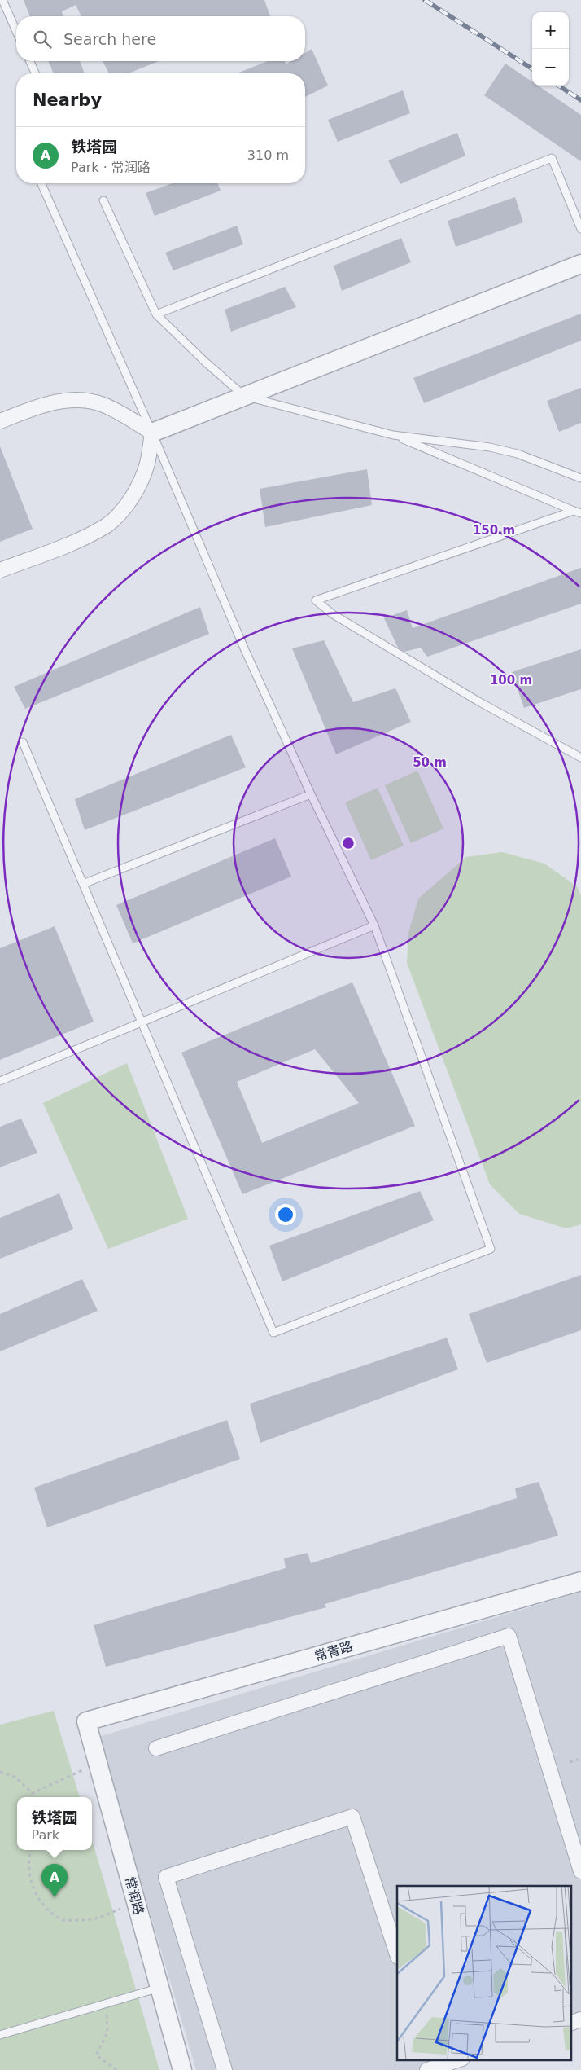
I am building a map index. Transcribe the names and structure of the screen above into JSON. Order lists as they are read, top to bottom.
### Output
{
  "streets": {
    "street": ["常青路", "常润路"]
  },
  "crossings": [
    ["常青路", "常润路"]
  ],
  "page": {
    "map_buttons": ["+", "−"],
    "search": "Search here",
    "heading": "Nearby",
    "list": [
      {
        "mark": "A",
        "name": "铁塔园",
        "note": "Park · 常润路",
        "value": "310 m"
      }
    ],
    "popup": ["铁塔园", "Park"],
    "pins": "A"
  },
  "rings": ["150 m", "100 m", "50 m"]
}
